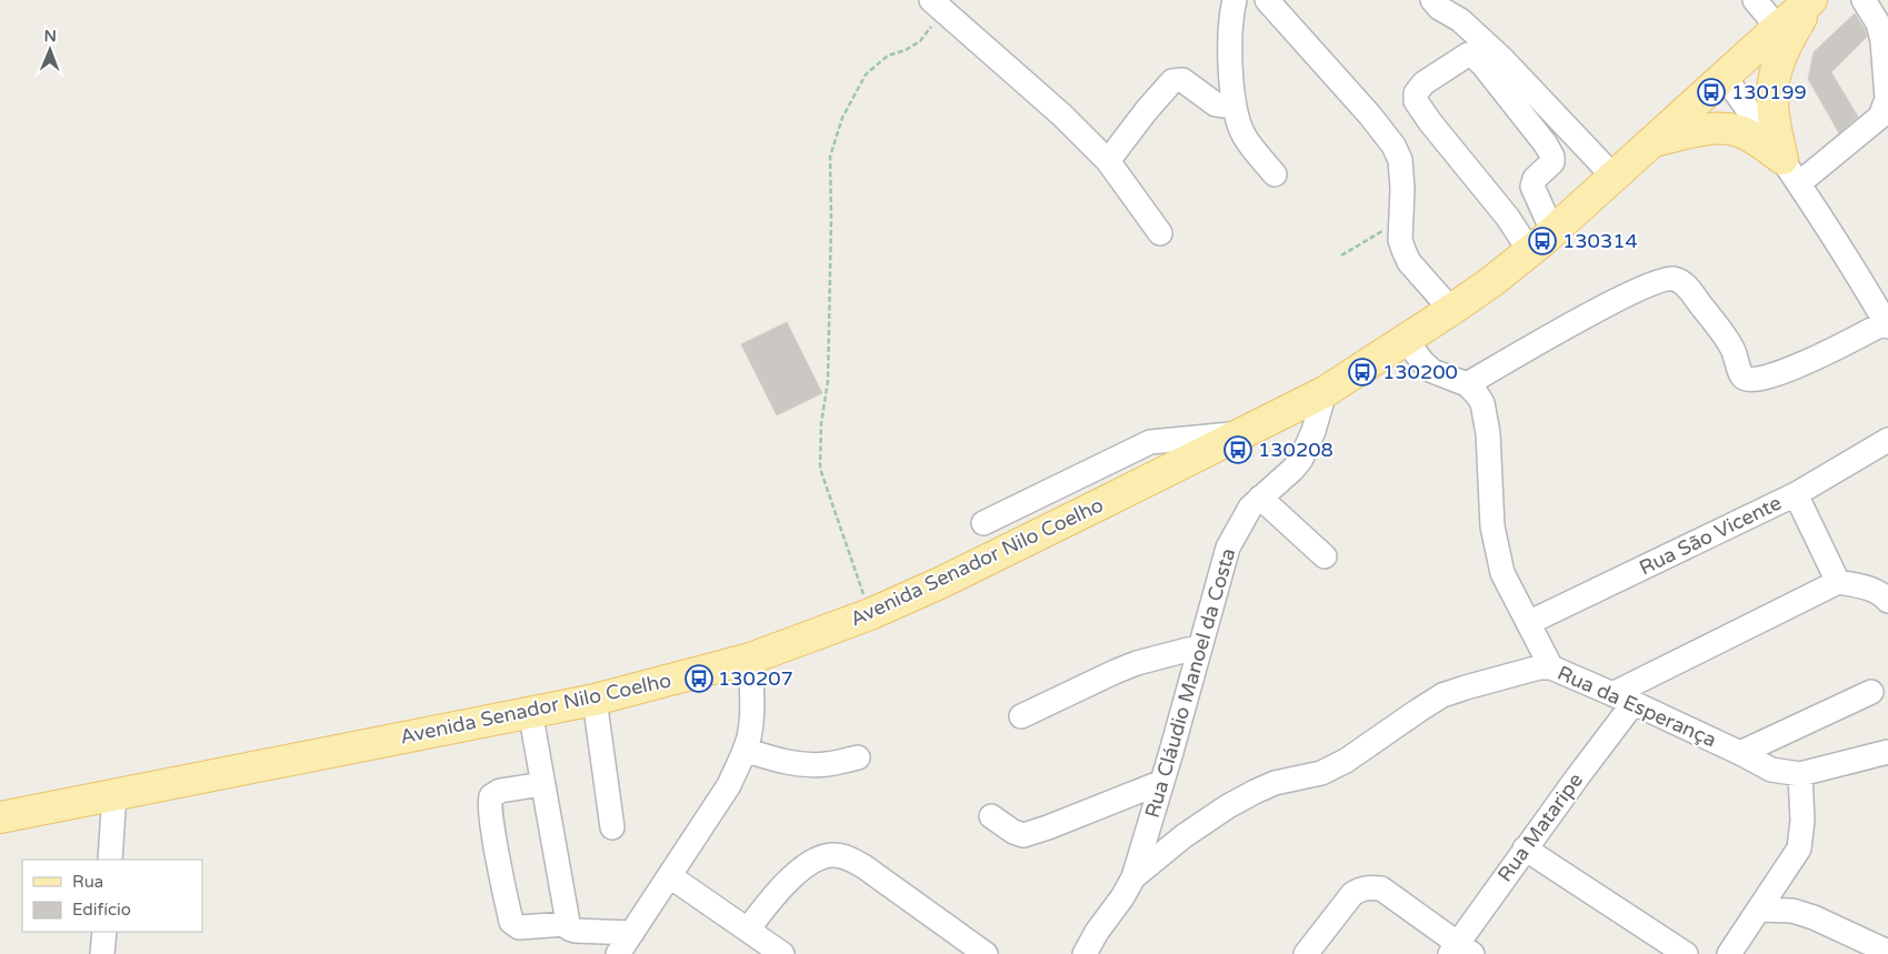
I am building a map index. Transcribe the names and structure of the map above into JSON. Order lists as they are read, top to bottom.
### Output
{
  "streets": {
    "main road": ["Avenida Senador Nilo Coelho"],
    "street": [
      "Rua São Vicente",
      "Rua Cláudio Manoel da Costa",
      "Rua da Esperança",
      "Rua Mataripe"
    ]
  },
  "crossings": [
    ["Avenida Senador Nilo Coelho", "Rua Cláudio Manoel da Costa"],
    ["Rua Cláudio Manoel da Costa", "Rua da Esperança"],
    ["Rua da Esperança", "Rua Mataripe"]
  ],
  "places": {
    "bus stop": [
      "130199",
      "130314",
      "130200",
      "130208",
      "130207"
    ]
  },
  "legend": ["Rua", "Edifício"],
  "north": "top"
}
